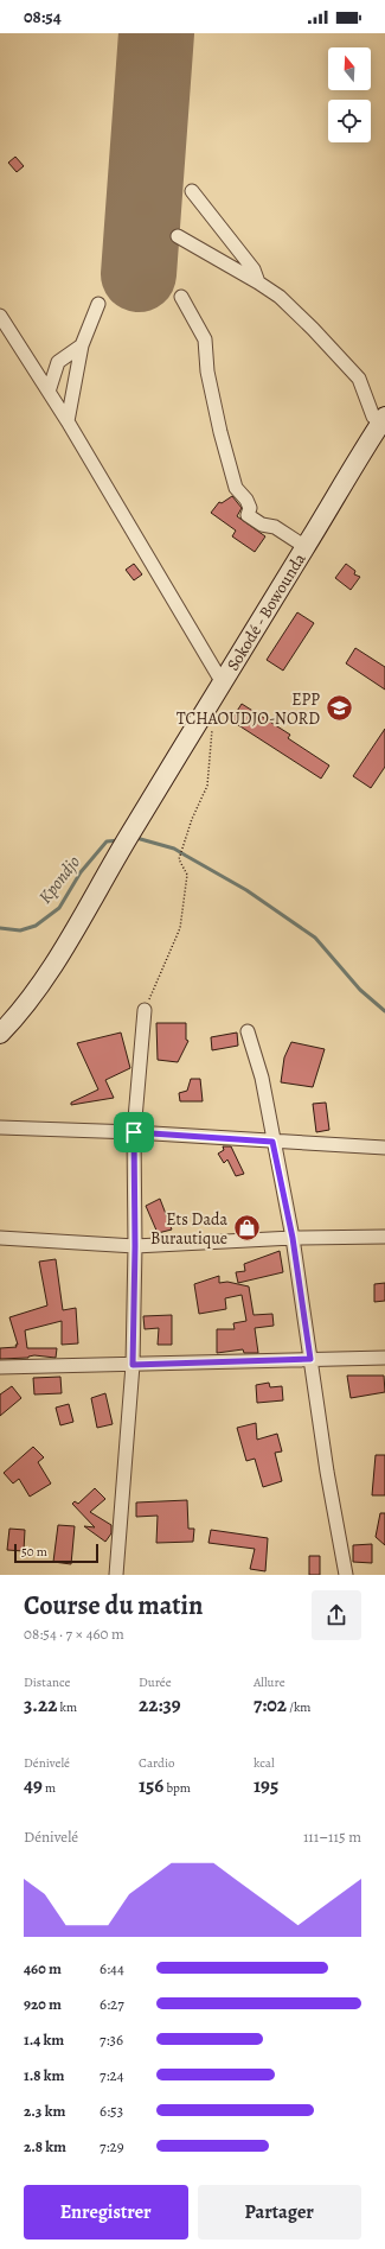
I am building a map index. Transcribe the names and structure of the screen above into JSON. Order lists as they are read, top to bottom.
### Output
{
  "streets": {
    "main road": ["Sokodé - Bowounda"]
  },
  "water": ["Kpondjo"],
  "places": {
    "school or university": ["EPP TCHAOUDJO-NORD"],
    "shop": ["Ets Dada Burautique"]
  },
  "scale_bar": "50 m",
  "north": "top",
  "page": {
    "status": "08:54",
    "scale": "50 m",
    "heading": ["Course du matin", "08:54 · 7 × 460 m"],
    "stats": [
      ["Distance", "3.22 km"],
      ["Durée", "22:39"],
      ["Allure", "7:02 /km"],
      ["Dénivelé", "49 m"],
      ["Cardio", "156 bpm"],
      ["kcal", "195"]
    ],
    "chart": ["Dénivelé", "111–115 m"],
    "list": [
      {
        "name": "460 m",
        "note": "6:44"
      },
      {
        "name": "920 m",
        "note": "6:27"
      },
      {
        "name": "1.4 km",
        "note": "7:36"
      },
      {
        "name": "1.8 km",
        "note": "7:24"
      },
      {
        "name": "2.3 km",
        "note": "6:53"
      },
      {
        "name": "2.8 km",
        "note": "7:29"
      }
    ],
    "buttons": ["Enregistrer", "Partager"]
  }
}
